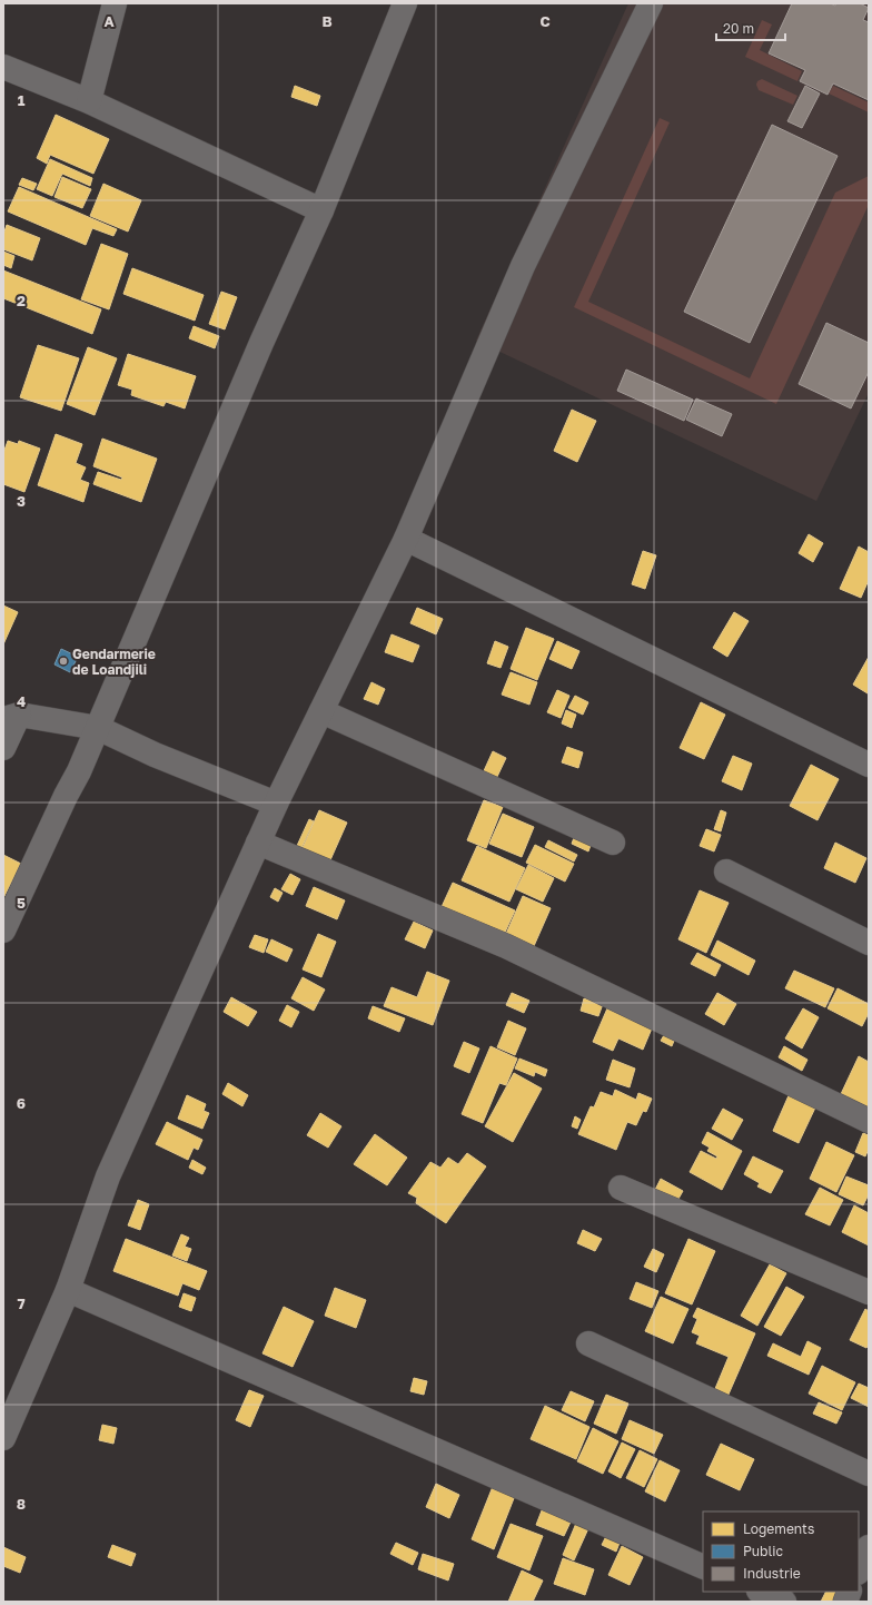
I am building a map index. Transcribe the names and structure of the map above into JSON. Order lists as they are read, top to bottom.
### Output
{
  "places": ["Gendarmerie de Loandjili"],
  "legend": ["Logements", "Public", "Industrie"],
  "scale_bar": "20 m",
  "grid": {
    "columns": ["A", "B", "C"],
    "rows": [
      "1",
      "2",
      "3",
      "4",
      "5",
      "6",
      "7",
      "8"
    ]
  }
}
